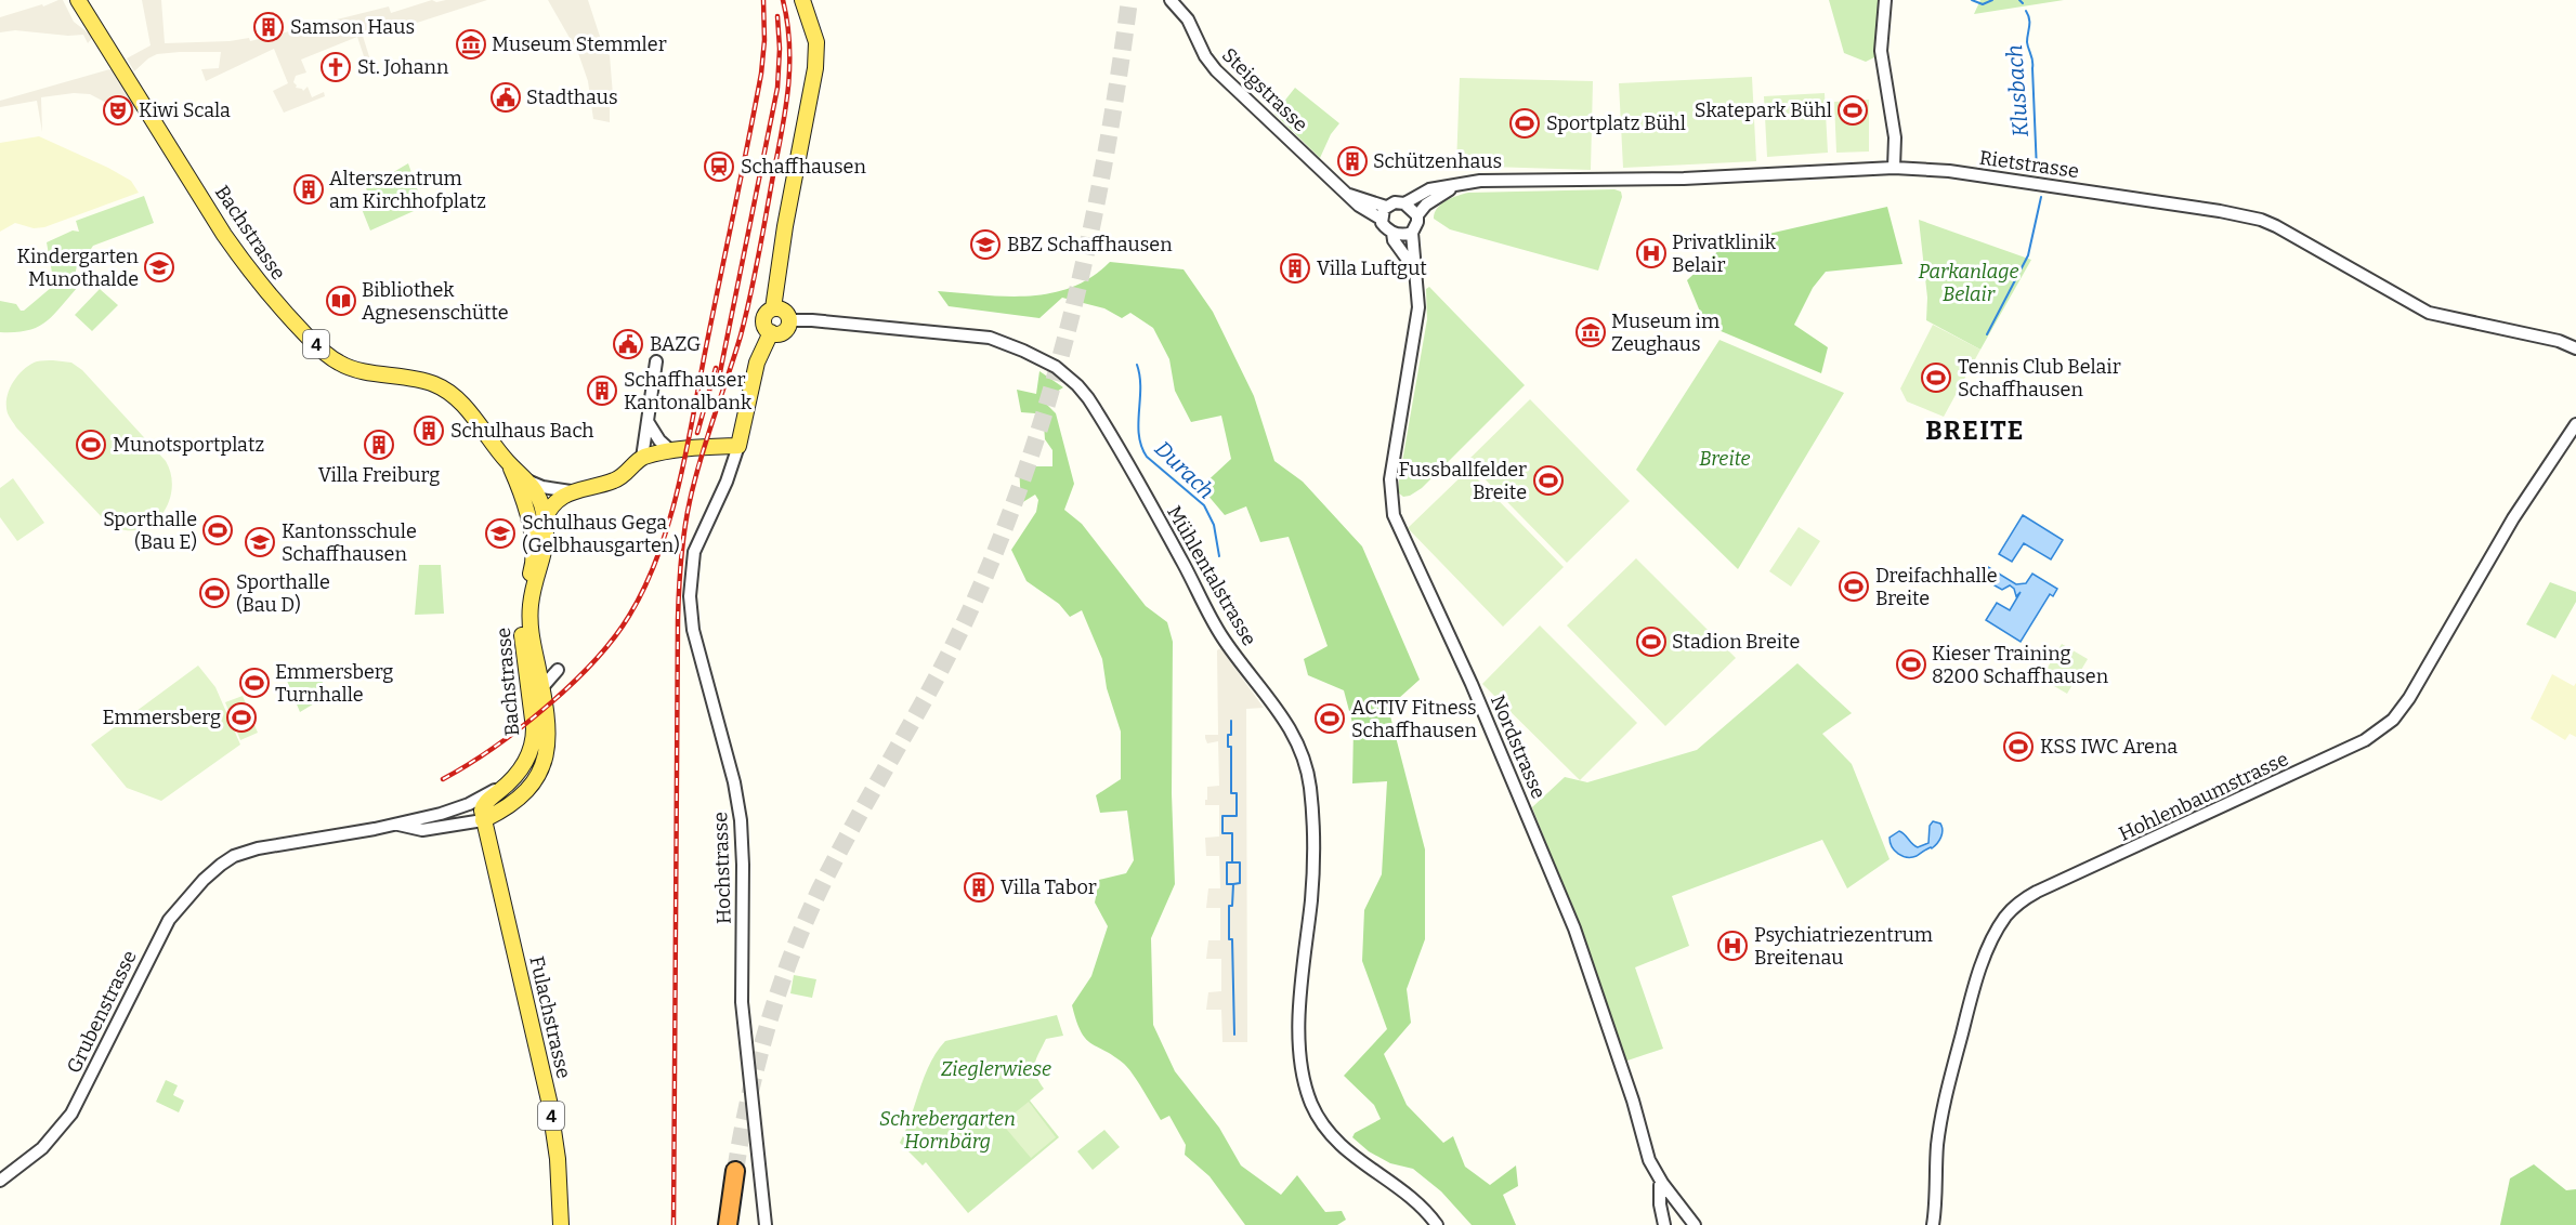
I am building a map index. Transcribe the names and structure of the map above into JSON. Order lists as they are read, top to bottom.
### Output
{
  "streets": {
    "main road": ["Bachstrasse", "4", "Fulachstrasse"],
    "street": [
      "Steigstrasse",
      "Rietstrasse",
      "Mühlentalstrasse",
      "Nordstrasse",
      "Hohlenbaumstrasse",
      "Hochstrasse",
      "Grubenstrasse"
    ]
  },
  "crossings": [
    ["Steigstrasse", "Rietstrasse"],
    ["Steigstrasse", "Nordstrasse"],
    ["Rietstrasse", "Nordstrasse"],
    ["Bachstrasse", "Fulachstrasse"]
  ],
  "districts": ["BREITE"],
  "water": ["Klusbach", "Durach"],
  "parks": [
    "Parkanlage Belair",
    "Breite",
    "Zieglerwiese",
    "Schrebergarten Hornbärg"
  ],
  "places": {
    "building": [
      "Samson Haus",
      "Schützenhaus",
      "Alterszentrum am Kirchhofplatz",
      "Villa Luftgut",
      "Schaffhauser Kantonalbank",
      "Schulhaus Bach",
      "Villa Freiburg",
      "Villa Tabor"
    ],
    "museum": ["Museum Stemmler", "Museum im Zeughaus"],
    "church": ["St. Johann"],
    "public building": ["Stadthaus", "BAZG"],
    "theatre": ["Kiwi Scala"],
    "sports": [
      "Skatepark Bühl",
      "Sportplatz Bühl",
      "Tennis Club Belair Schaffhausen",
      "Munotsportplatz",
      "Fussballfelder Breite",
      "Sporthalle (Bau E)",
      "Dreifachhalle Breite",
      "Sporthalle (Bau D)",
      "Stadion Breite",
      "Kieser Training 8200 Schaffhausen",
      "Emmersberg Turnhalle",
      "Emmersberg",
      "ACTIV Fitness Schaffhausen",
      "KSS IWC Arena"
    ],
    "station": ["Schaffhausen"],
    "school or university": [
      "BBZ Schaffhausen",
      "Kindergarten Munothalde",
      "Schulhaus Gega (Gelbhausgarten)",
      "Kantonsschule Schaffhausen"
    ],
    "hospital": ["Privatklinik Belair", "Psychiatriezentrum Breitenau"],
    "library": ["Bibliothek Agnesenschütte"]
  }
}
